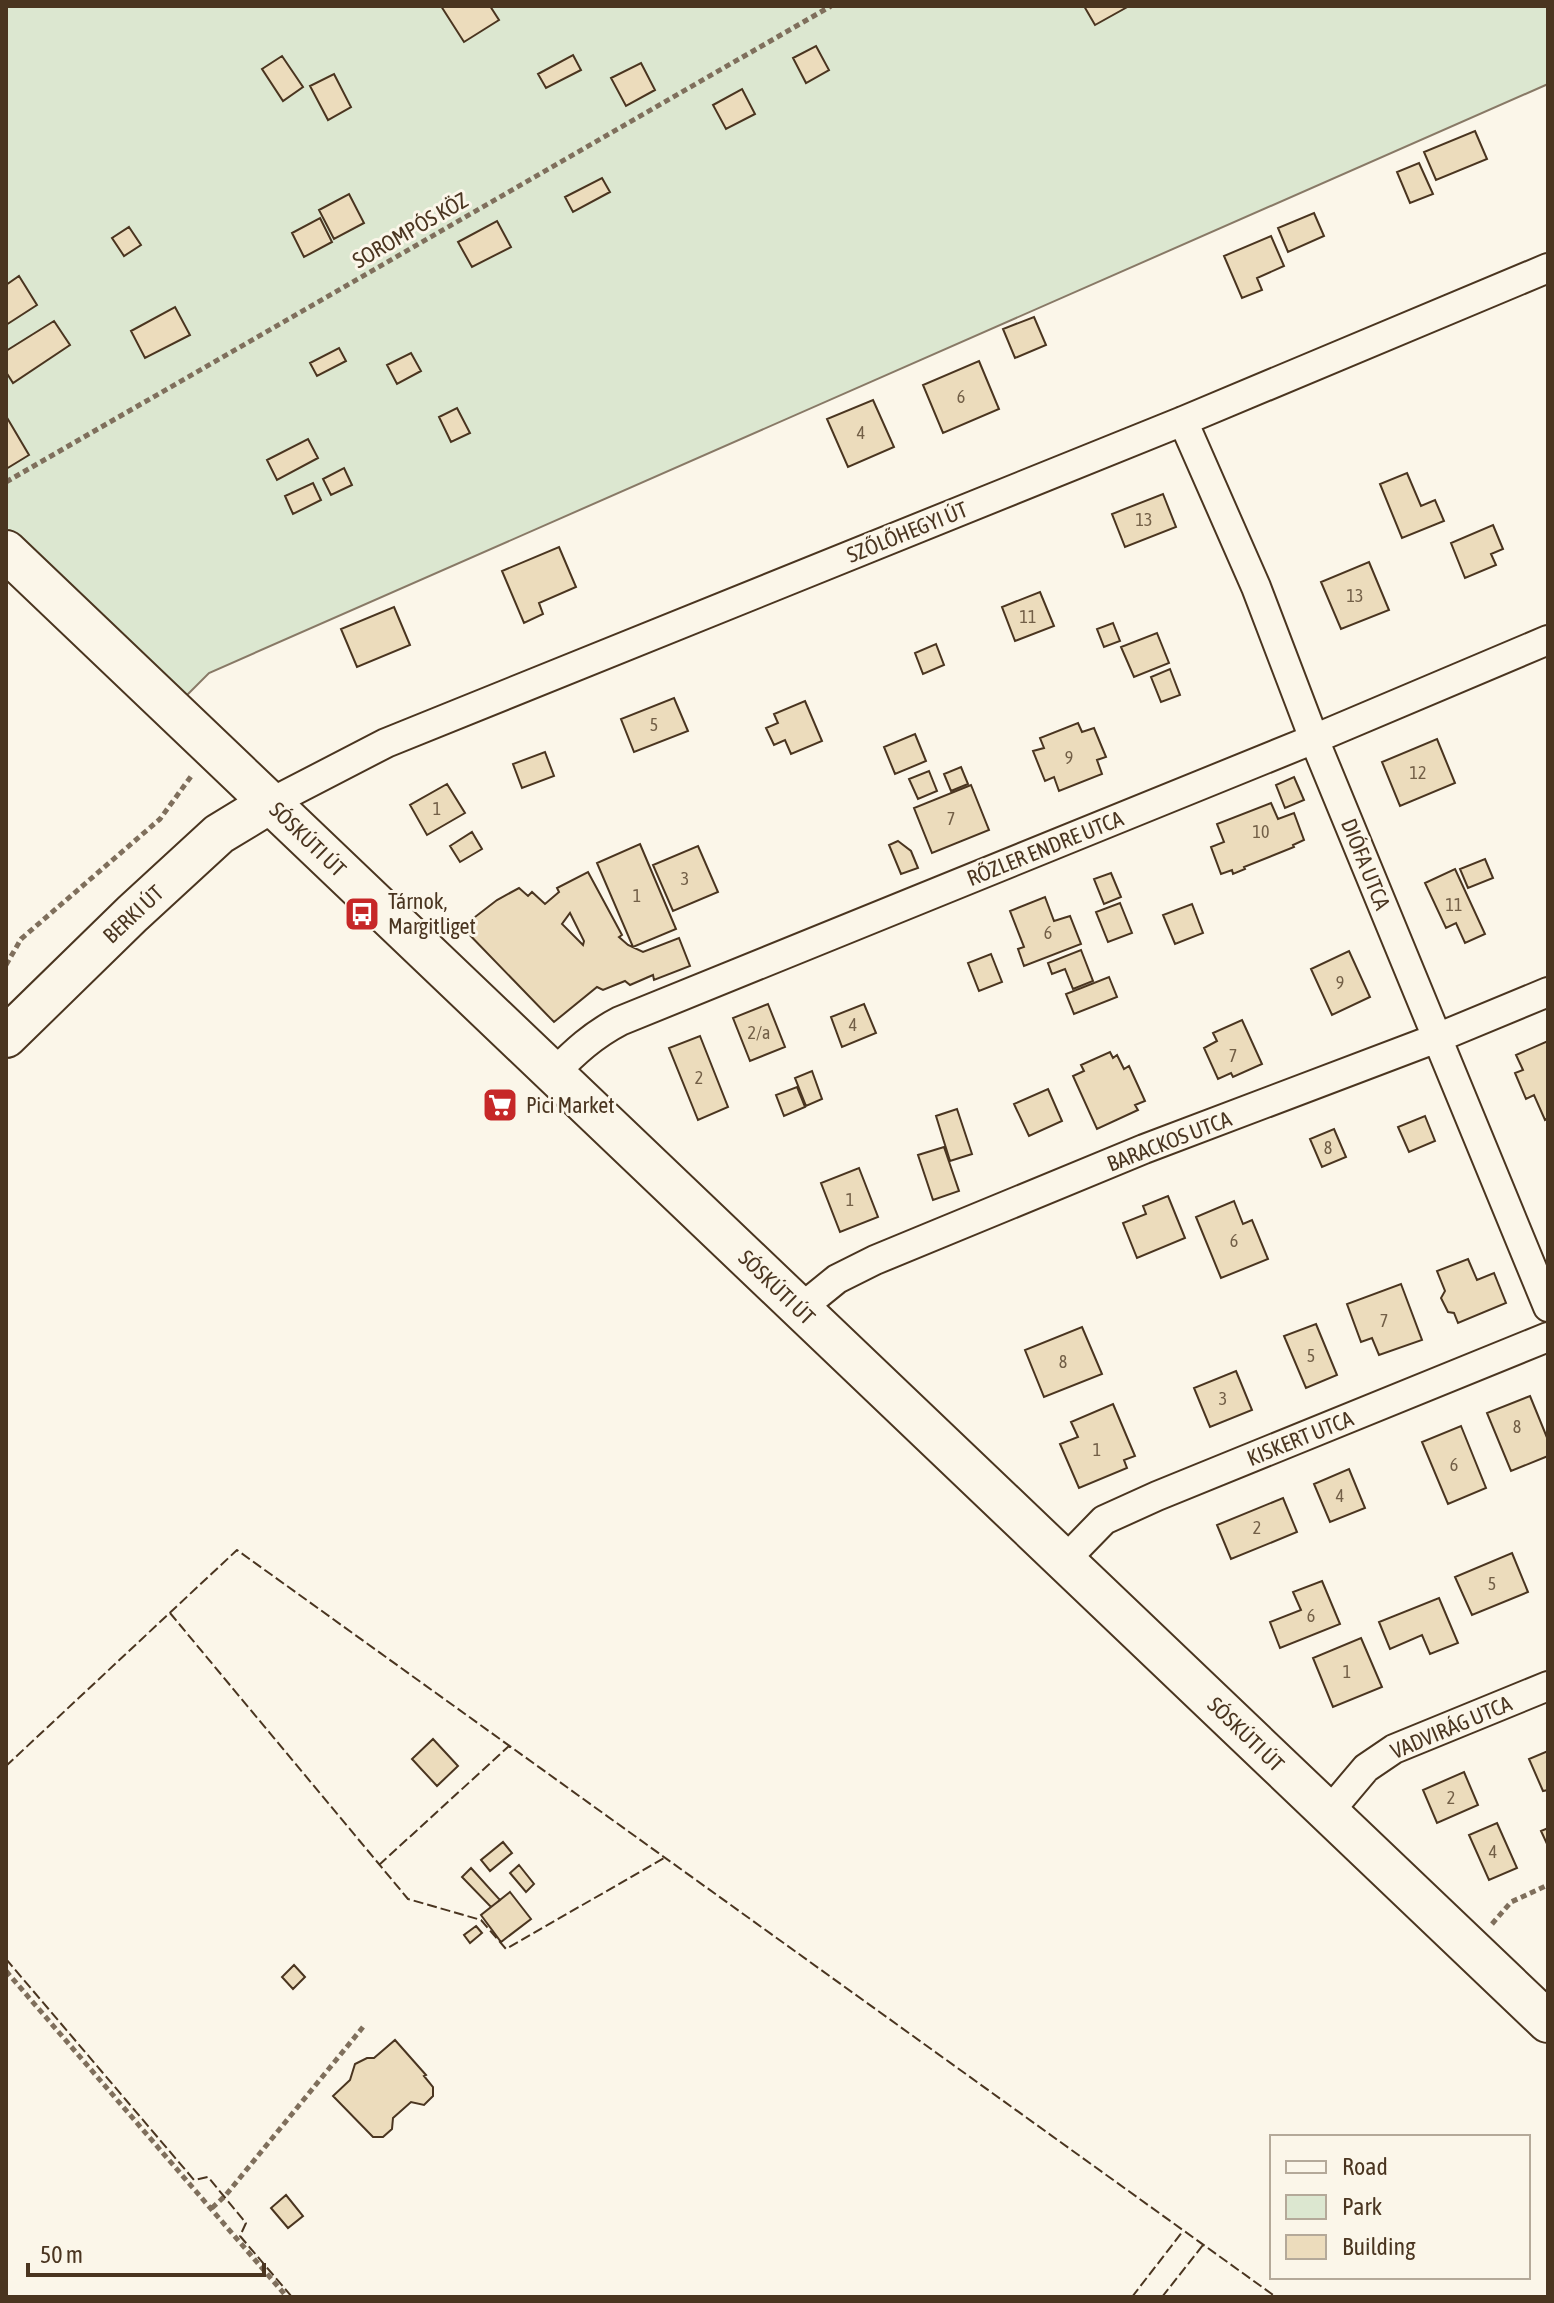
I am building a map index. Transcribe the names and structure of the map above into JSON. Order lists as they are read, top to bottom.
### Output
{
  "streets": {
    "main road": ["SÓSKÚTI ÚT", "BERKI ÚT"],
    "street": [
      "SZŐLŐHEGYI ÚT",
      "RŐZLER ENDRE UTCA",
      "DIÓFA UTCA",
      "BARACKOS UTCA",
      "KISKERT UTCA",
      "VADVIRÁG UTCA"
    ],
    "path": ["SOROMPÓS KÖZ"]
  },
  "crossings": [
    ["SZŐLŐHEGYI ÚT", "SÓSKÚTI ÚT"],
    ["SZŐLŐHEGYI ÚT", "DIÓFA UTCA"],
    ["SZŐLŐHEGYI ÚT", "BERKI ÚT"],
    ["SÓSKÚTI ÚT", "RŐZLER ENDRE UTCA"],
    ["SÓSKÚTI ÚT", "BERKI ÚT"],
    ["SÓSKÚTI ÚT", "BARACKOS UTCA"],
    ["SÓSKÚTI ÚT", "KISKERT UTCA"],
    ["SÓSKÚTI ÚT", "VADVIRÁG UTCA"],
    ["RŐZLER ENDRE UTCA", "DIÓFA UTCA"],
    ["DIÓFA UTCA", "BARACKOS UTCA"]
  ],
  "places": {
    "bus stop": ["Tárnok, Margitliget"],
    "supermarket": ["Pici Market"]
  },
  "house_numbers": [
    "6",
    "4",
    "13",
    "13",
    "11",
    "5",
    "9",
    "12",
    "1",
    "7",
    "10",
    "3",
    "1",
    "11",
    "6",
    "9",
    "4",
    "2/a",
    "7",
    "2",
    "8",
    "1",
    "6",
    "7",
    "5",
    "8",
    "3",
    "8",
    "1",
    "6",
    "4",
    "2",
    "5",
    "6",
    "1",
    "2",
    "4"
  ],
  "legend": ["Road", "Park", "Building"],
  "scale_bar": "50 m"
}
